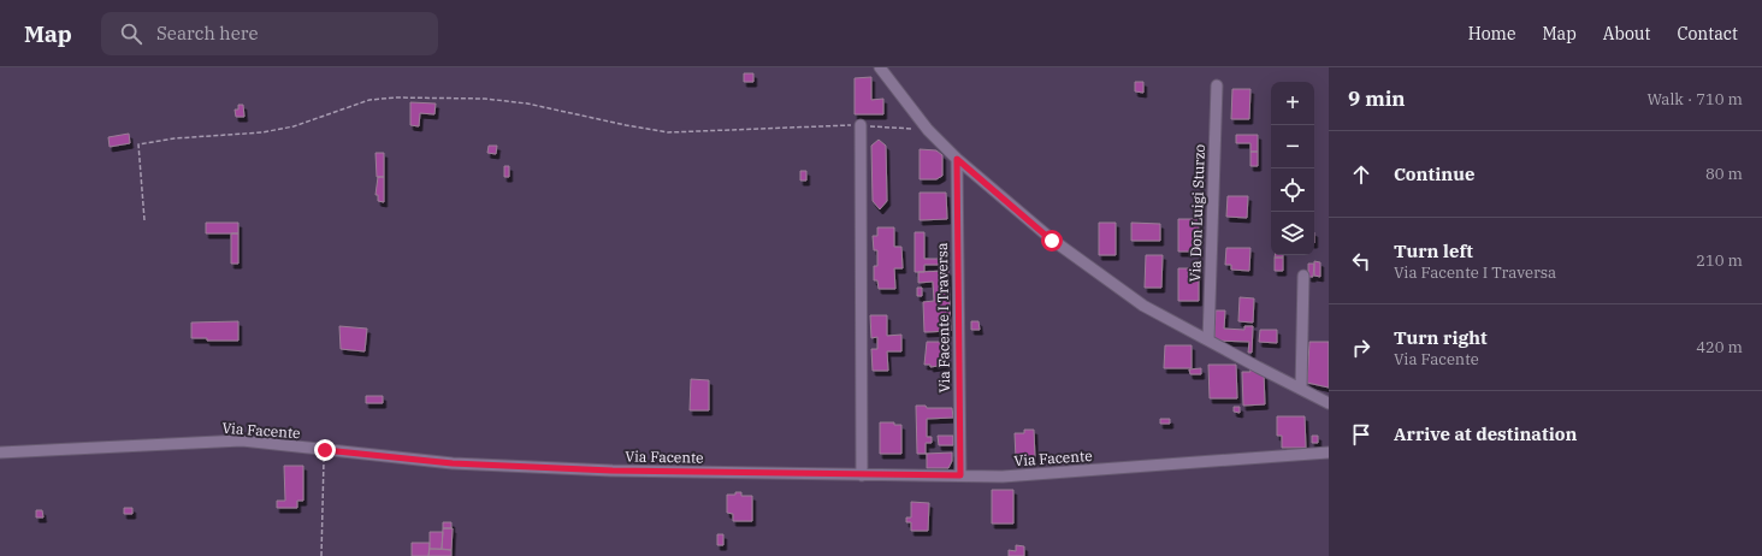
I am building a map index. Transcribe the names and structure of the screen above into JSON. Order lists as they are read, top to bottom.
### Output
{
  "streets": {
    "street": ["Via Don Luigi Sturzo", "Via Facente I Traversa", "Via Facente"]
  },
  "crossings": [
    ["Via Facente I Traversa", "Via Facente"]
  ],
  "page": {
    "header": "Map",
    "search": "Search here",
    "nav": [
      "Home",
      "Map",
      "About",
      "Contact"
    ],
    "heading": ["9 min", "Walk · 710 m"],
    "map_buttons": ["+", "−"],
    "list": [
      ["Continue", "80 m"],
      ["Turn left", "Via Facente I Traversa", "210 m"],
      ["Turn right", "Via Facente", "420 m"],
      "Arrive at destination"
    ]
  }
}
